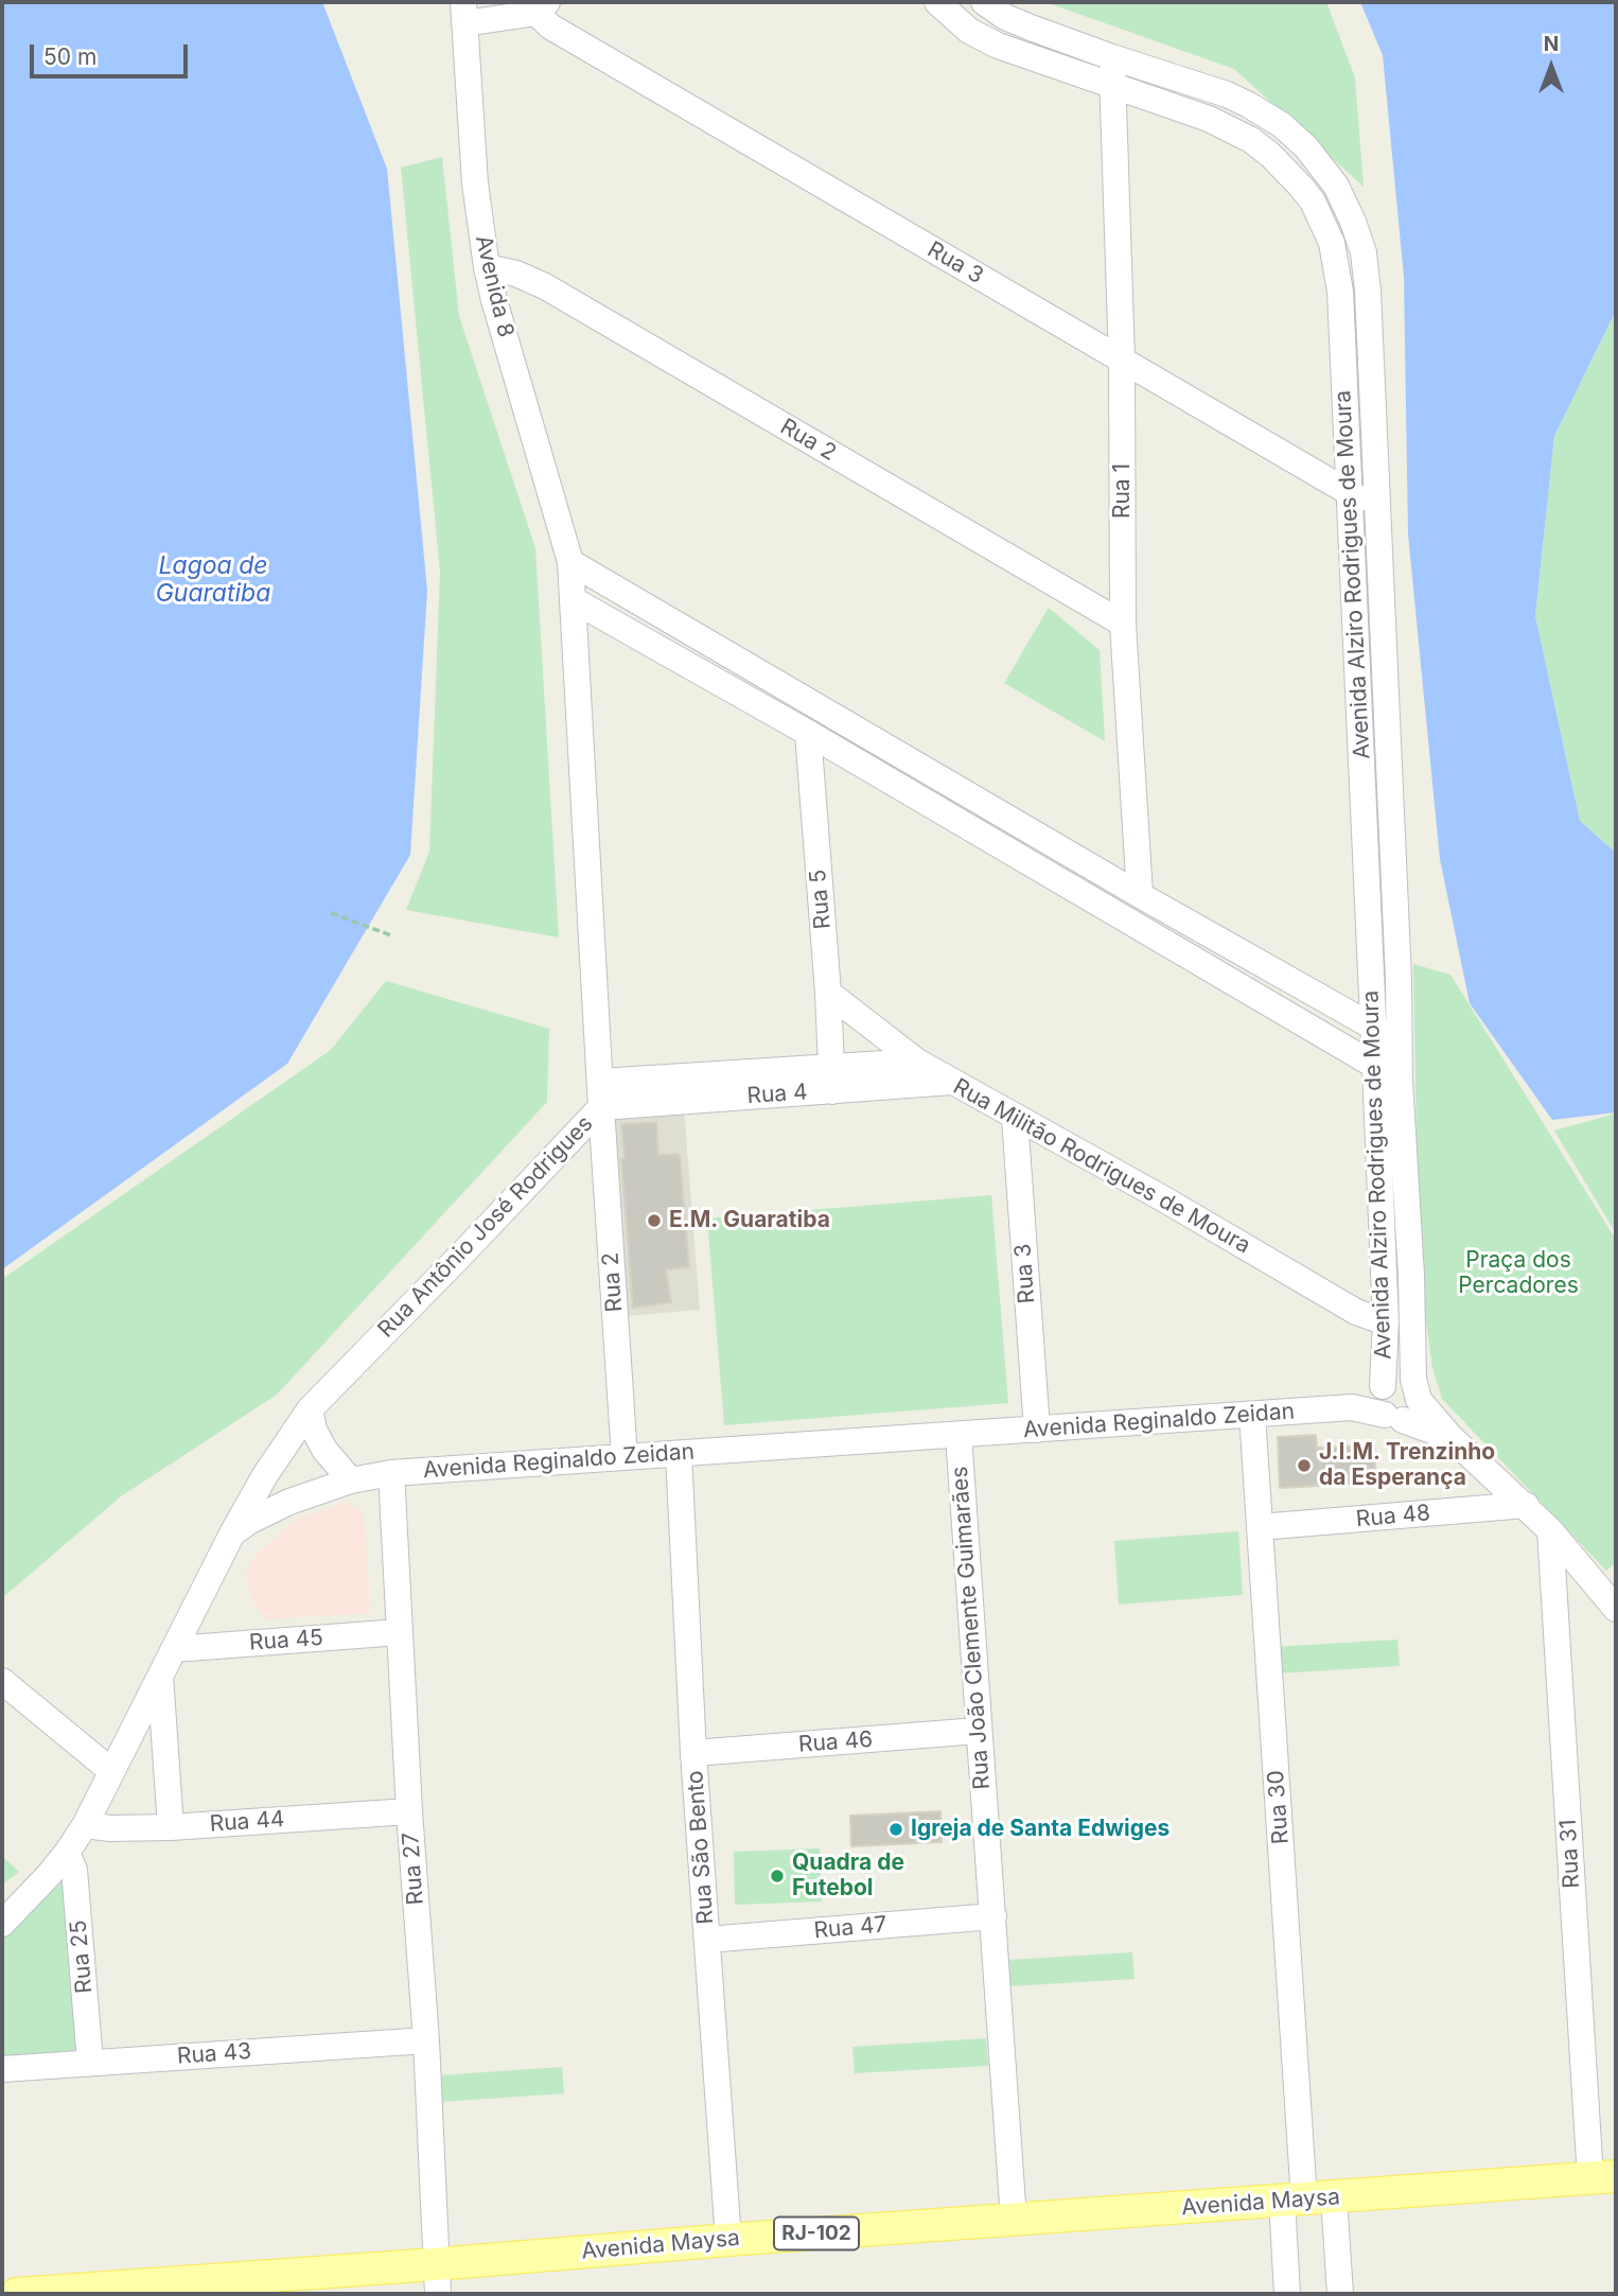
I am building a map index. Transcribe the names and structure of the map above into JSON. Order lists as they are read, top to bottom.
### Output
{
  "streets": {
    "main road": ["Avenida Maysa", "RJ-102"],
    "street": [
      "Rua 3",
      "Avenida 8",
      "Rua 2",
      "Rua 1",
      "Avenida Alziro Rodrigues de Moura",
      "Rua 5",
      "Rua 4",
      "Rua Militão Rodrigues de Moura",
      "Rua Antônio José Rodrigues",
      "Avenida Reginaldo Zeidan",
      "Rua 48",
      "Rua João Clemente Guimarães",
      "Rua 45",
      "Rua 46",
      "Rua 30",
      "Rua 44",
      "Rua São Bento",
      "Rua 31",
      "Rua 27",
      "Rua 47",
      "Rua 25",
      "Rua 43"
    ]
  },
  "crossings": [
    ["Rua 3", "Rua 1"],
    ["Rua 3", "Avenida Alziro Rodrigues de Moura"],
    ["Rua 3", "Rua Militão Rodrigues de Moura"],
    ["Rua 3", "Avenida Reginaldo Zeidan"],
    ["Avenida 8", "Rua 2"],
    ["Rua 2", "Rua 1"],
    ["Rua 2", "Rua 4"],
    ["Rua 2", "Rua Antônio José Rodrigues"],
    ["Rua 2", "Avenida Reginaldo Zeidan"],
    ["Rua 1", "Avenida Alziro Rodrigues de Moura"],
    ["Avenida Alziro Rodrigues de Moura", "Rua Militão Rodrigues de Moura"],
    ["Avenida Alziro Rodrigues de Moura", "Avenida Reginaldo Zeidan"],
    ["Rua 5", "Rua 4"],
    ["Rua 5", "Rua Militão Rodrigues de Moura"],
    ["Rua 4", "Rua Militão Rodrigues de Moura"],
    ["Rua 4", "Rua Antônio José Rodrigues"],
    ["Rua Antônio José Rodrigues", "Avenida Reginaldo Zeidan"],
    ["Avenida Reginaldo Zeidan", "Rua João Clemente Guimarães"],
    ["Avenida Reginaldo Zeidan", "Rua 30"],
    ["Avenida Reginaldo Zeidan", "Rua São Bento"],
    ["Avenida Reginaldo Zeidan", "Rua 27"],
    ["Rua 48", "Rua 30"],
    ["Rua João Clemente Guimarães", "Rua 46"],
    ["Rua João Clemente Guimarães", "Rua 47"],
    ["Rua João Clemente Guimarães", "Avenida Maysa"],
    ["Rua 45", "Rua 27"],
    ["Rua 46", "Rua São Bento"],
    ["Rua 30", "Avenida Maysa"],
    ["Rua 44", "Rua 27"],
    ["Rua São Bento", "Rua 47"],
    ["Rua São Bento", "Avenida Maysa"],
    ["Rua 31", "Avenida Maysa"],
    ["Rua 27", "Rua 43"],
    ["Rua 27", "Avenida Maysa"],
    ["Rua 25", "Rua 43"]
  ],
  "water": ["Lagoa de Guaratiba"],
  "parks": ["Praça dos Percadores"],
  "places": [
    "E.M. Guaratiba",
    "J.I.M. Trenzinho da Esperança",
    "Igreja de Santa Edwiges",
    "Quadra de Futebol"
  ],
  "scale_bar": "50 m",
  "north": "top"
}
